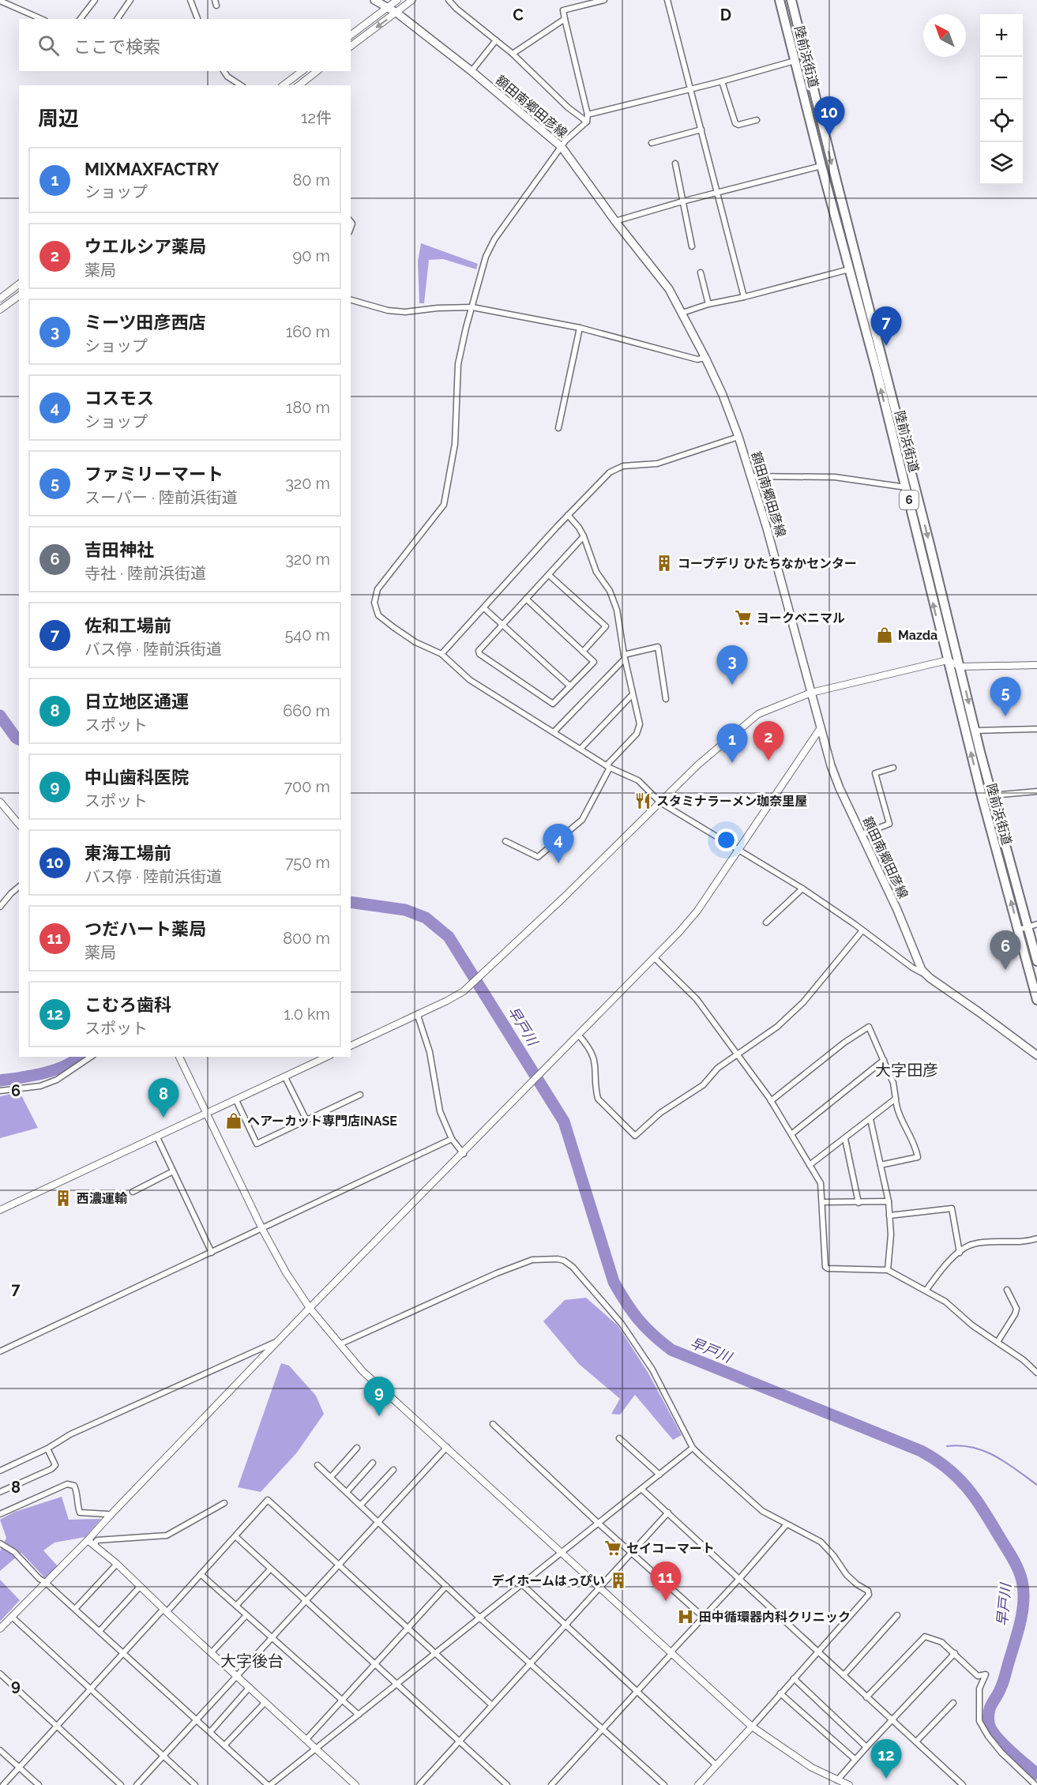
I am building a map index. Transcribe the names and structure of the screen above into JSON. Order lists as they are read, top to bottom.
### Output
{
  "streets": {
    "highway": ["陸前浜街道", "6"],
    "main road": ["額田南郷田彦線"]
  },
  "districts": ["大字田彦", "大字後台"],
  "water": ["早戸川"],
  "places": {
    "building": ["コープデリ ひたちなかセンター", "西濃運輸", "デイホームはっぴい"],
    "supermarket": ["ヨークベニマル", "セイコーマート"],
    "shop": ["Mazda", "ヘアーカット専門店INASE"],
    "restaurant": ["スタミナラーメン珈奈里屋"],
    "hospital": ["田中循環器内科クリニック"]
  },
  "north": "top left",
  "page": {
    "map_buttons": ["+", "−"],
    "search": "ここで検索",
    "heading": ["周辺", "12件"],
    "pins": [
      "10",
      "7",
      "3",
      "5",
      "2",
      "1",
      "4",
      "6",
      "8",
      "9",
      "11",
      "12"
    ],
    "list": [
      {
        "mark": "1",
        "name": "MIXMAXFACTRY",
        "note": "ショップ",
        "value": "80 m"
      },
      {
        "mark": "2",
        "name": "ウエルシア薬局",
        "note": "薬局",
        "value": "90 m"
      },
      {
        "mark": "3",
        "name": "ミーツ田彦西店",
        "note": "ショップ",
        "value": "160 m"
      },
      {
        "mark": "4",
        "name": "コスモス",
        "note": "ショップ",
        "value": "180 m"
      },
      {
        "mark": "5",
        "name": "ファミリーマート",
        "note": "スーパー · 陸前浜街道",
        "value": "320 m"
      },
      {
        "mark": "6",
        "name": "吉田神社",
        "note": "寺社 · 陸前浜街道",
        "value": "320 m"
      },
      {
        "mark": "7",
        "name": "佐和工場前",
        "note": "バス停 · 陸前浜街道",
        "value": "540 m"
      },
      {
        "mark": "8",
        "name": "日立地区通運",
        "note": "スポット",
        "value": "660 m"
      },
      {
        "mark": "9",
        "name": "中山歯科医院",
        "note": "スポット",
        "value": "700 m"
      },
      {
        "mark": "10",
        "name": "東海工場前",
        "note": "バス停 · 陸前浜街道",
        "value": "750 m"
      },
      {
        "mark": "11",
        "name": "つだハート薬局",
        "note": "薬局",
        "value": "800 m"
      },
      {
        "mark": "12",
        "name": "こむろ歯科",
        "note": "スポット",
        "value": "1.0 km"
      }
    ]
  },
  "grid": {
    "columns": ["C", "D"],
    "rows": [
      "6",
      "7",
      "8",
      "9"
    ]
  }
}
